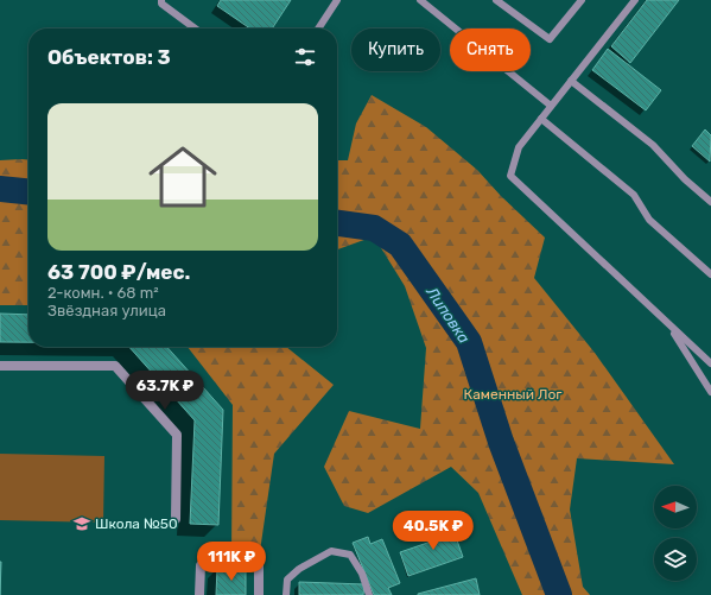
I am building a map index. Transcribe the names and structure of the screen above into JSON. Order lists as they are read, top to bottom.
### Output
{
  "water": ["Липовка"],
  "parks": ["Каменный Лог"],
  "places": {
    "school or university": ["Школа №50"]
  },
  "north": "left",
  "page": {
    "chip": ["Купить", "Снять"],
    "heading": "Объектов: 3",
    "list": [
      {
        "name": "63 700 ₽/мес.",
        "note": "2-комн. · 68 m² · Звёздная улица"
      }
    ],
    "price": ["63.7K ₽", "40.5K ₽", "111K ₽"]
  }
}
